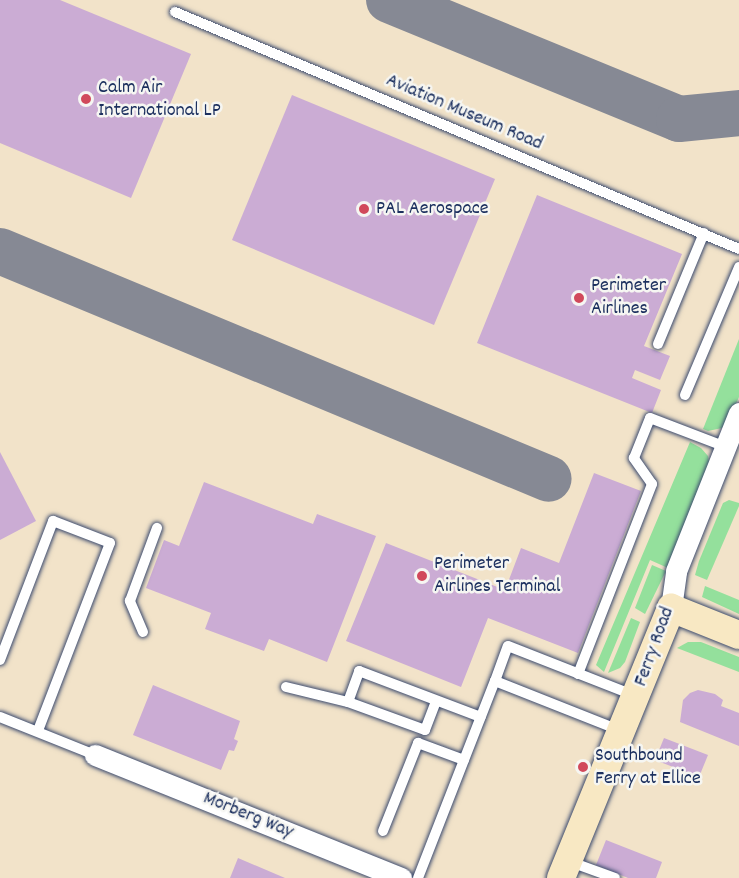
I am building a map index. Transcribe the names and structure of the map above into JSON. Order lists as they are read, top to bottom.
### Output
{
  "streets": {
    "main road": ["Ferry Road"],
    "street": ["Morberg Way"],
    "lane": ["Aviation Museum Road"]
  },
  "places": [
    "Calm Air International LP",
    "PAL Aerospace",
    "Perimeter Airlines",
    "Perimeter Airlines Terminal",
    "Southbound Ferry at Ellice"
  ]
}
